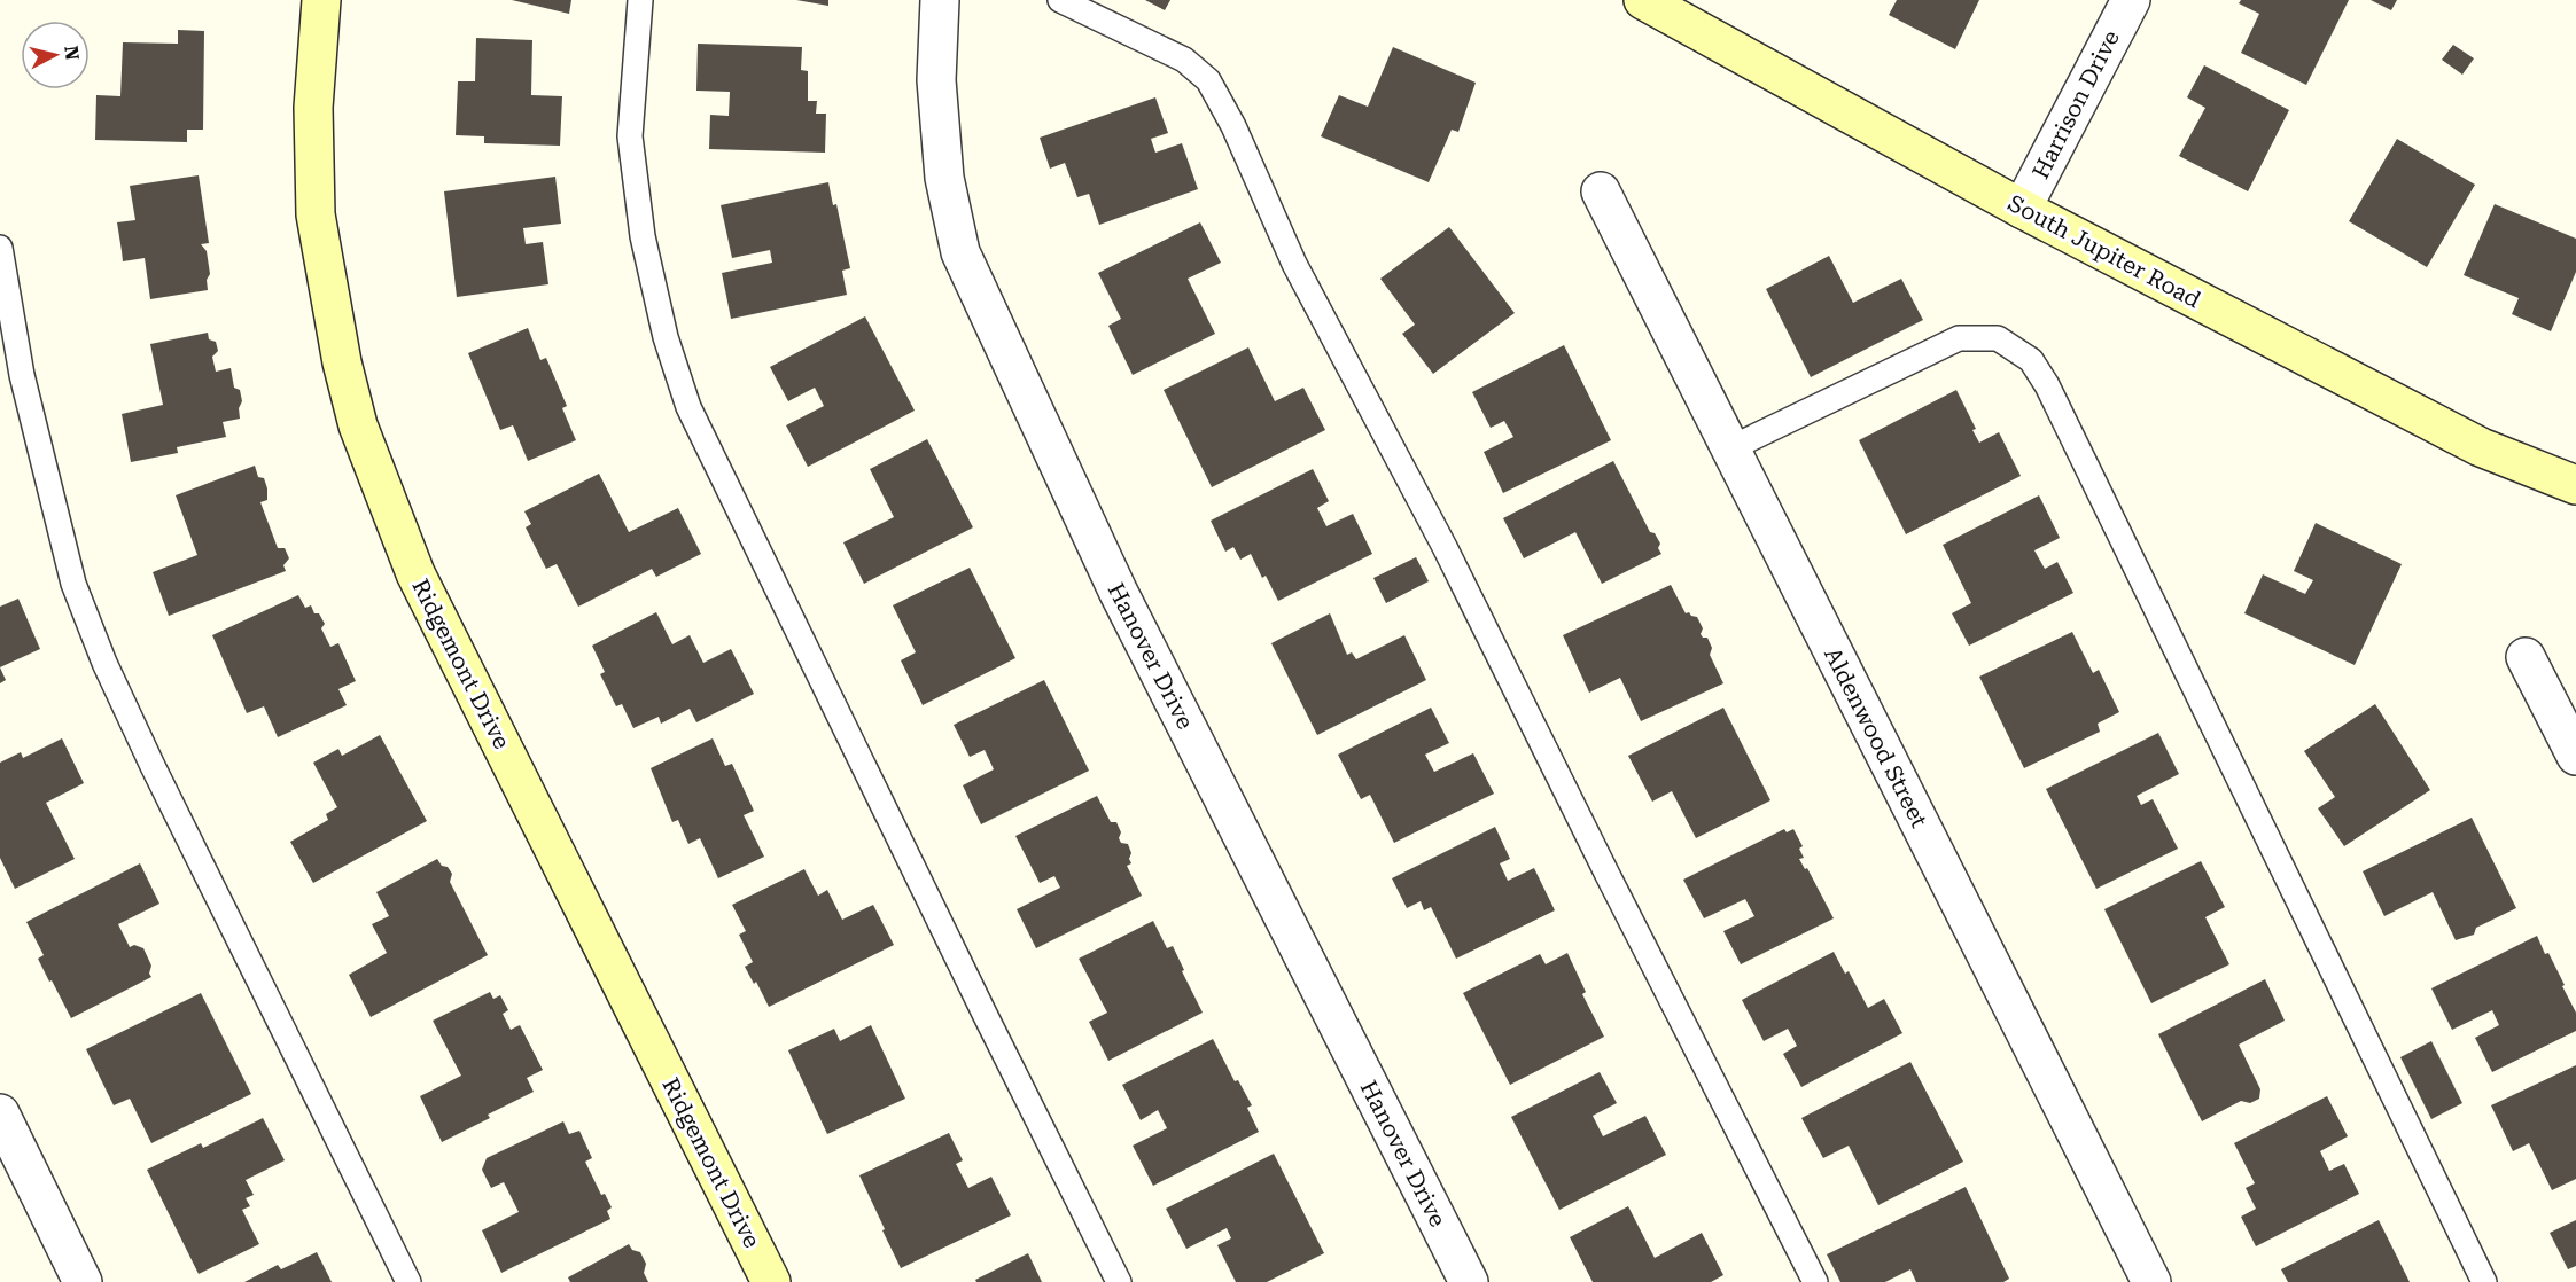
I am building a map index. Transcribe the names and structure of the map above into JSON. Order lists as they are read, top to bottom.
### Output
{
  "streets": {
    "street": [
      "Harrison Drive",
      "South Jupiter Road",
      "Hanover Drive",
      "Ridgemont Drive",
      "Aldenwood Street"
    ]
  },
  "crossings": [
    ["Harrison Drive", "South Jupiter Road"]
  ],
  "north": "right"
}
